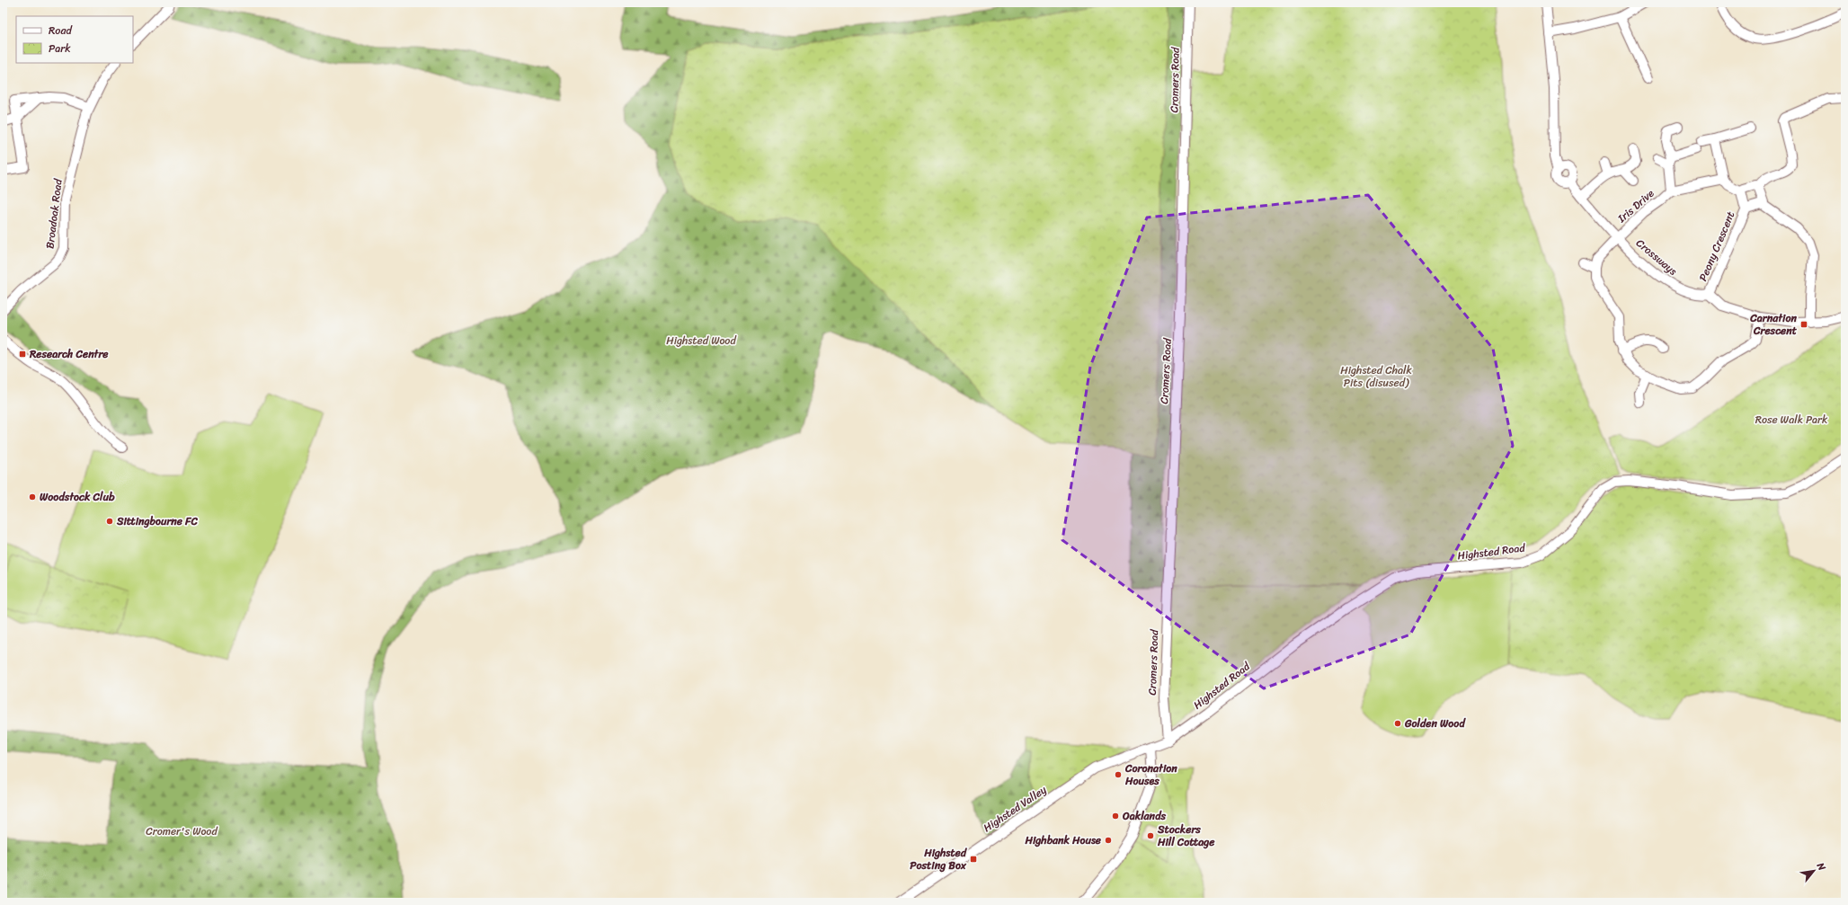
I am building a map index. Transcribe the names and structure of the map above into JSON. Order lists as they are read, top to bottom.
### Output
{
  "streets": {
    "street": [
      "Cromers Road",
      "Iris Drive",
      "Broadoak Road",
      "Peony Crescent",
      "Crossways",
      "Highsted Road",
      "Highsted Valley"
    ]
  },
  "crossings": [
    ["Cromers Road", "Highsted Road"],
    ["Iris Drive", "Crossways"],
    ["Peony Crescent", "Crossways"],
    ["Highsted Road", "Highsted Valley"]
  ],
  "parks": [
    "Highsted Wood",
    "Highsted Chalk Pits (disused)",
    "Rose Walk Park",
    "Cromer's Wood"
  ],
  "places": {
    "transit": ["Carnation Crescent", "Research Centre", "Highsted Posting Box"],
    "other": [
      "Woodstock Club",
      "Sittingbourne FC",
      "Golden Wood",
      "Coronation Houses",
      "Oaklands",
      "Stockers Hill Cottage",
      "Highbank House"
    ]
  },
  "legend": ["Road", "Park"],
  "north": "top right"
}
